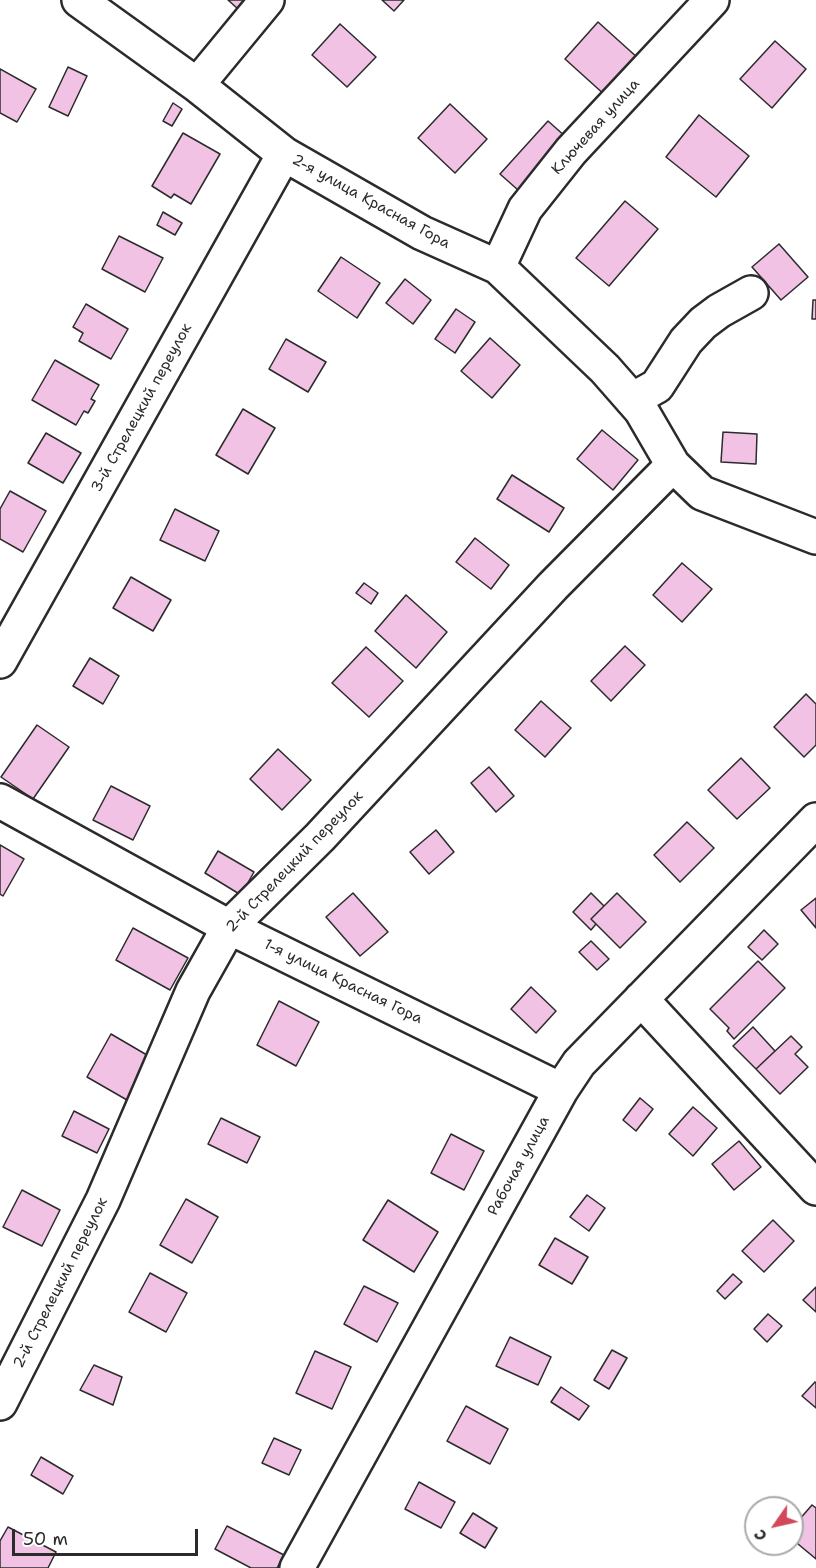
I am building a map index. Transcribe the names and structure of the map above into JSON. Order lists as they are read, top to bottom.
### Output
{
  "streets": {
    "street": [
      "Ключевая улица",
      "2-я улица Красная Гора",
      "3-й Стрелецкий переулок",
      "2-й Стрелецкий переулок",
      "1-я улица Красная Гора",
      "Рабочая улица"
    ]
  },
  "crossings": [
    ["Ключевая улица", "2-я улица Красная Гора"],
    ["2-я улица Красная Гора", "3-й Стрелецкий переулок"],
    ["2-я улица Красная Гора", "2-й Стрелецкий переулок"],
    ["2-й Стрелецкий переулок", "1-я улица Красная Гора"],
    ["1-я улица Красная Гора", "Рабочая улица"]
  ],
  "scale_bar": "50 m",
  "north": "bottom left"
}
